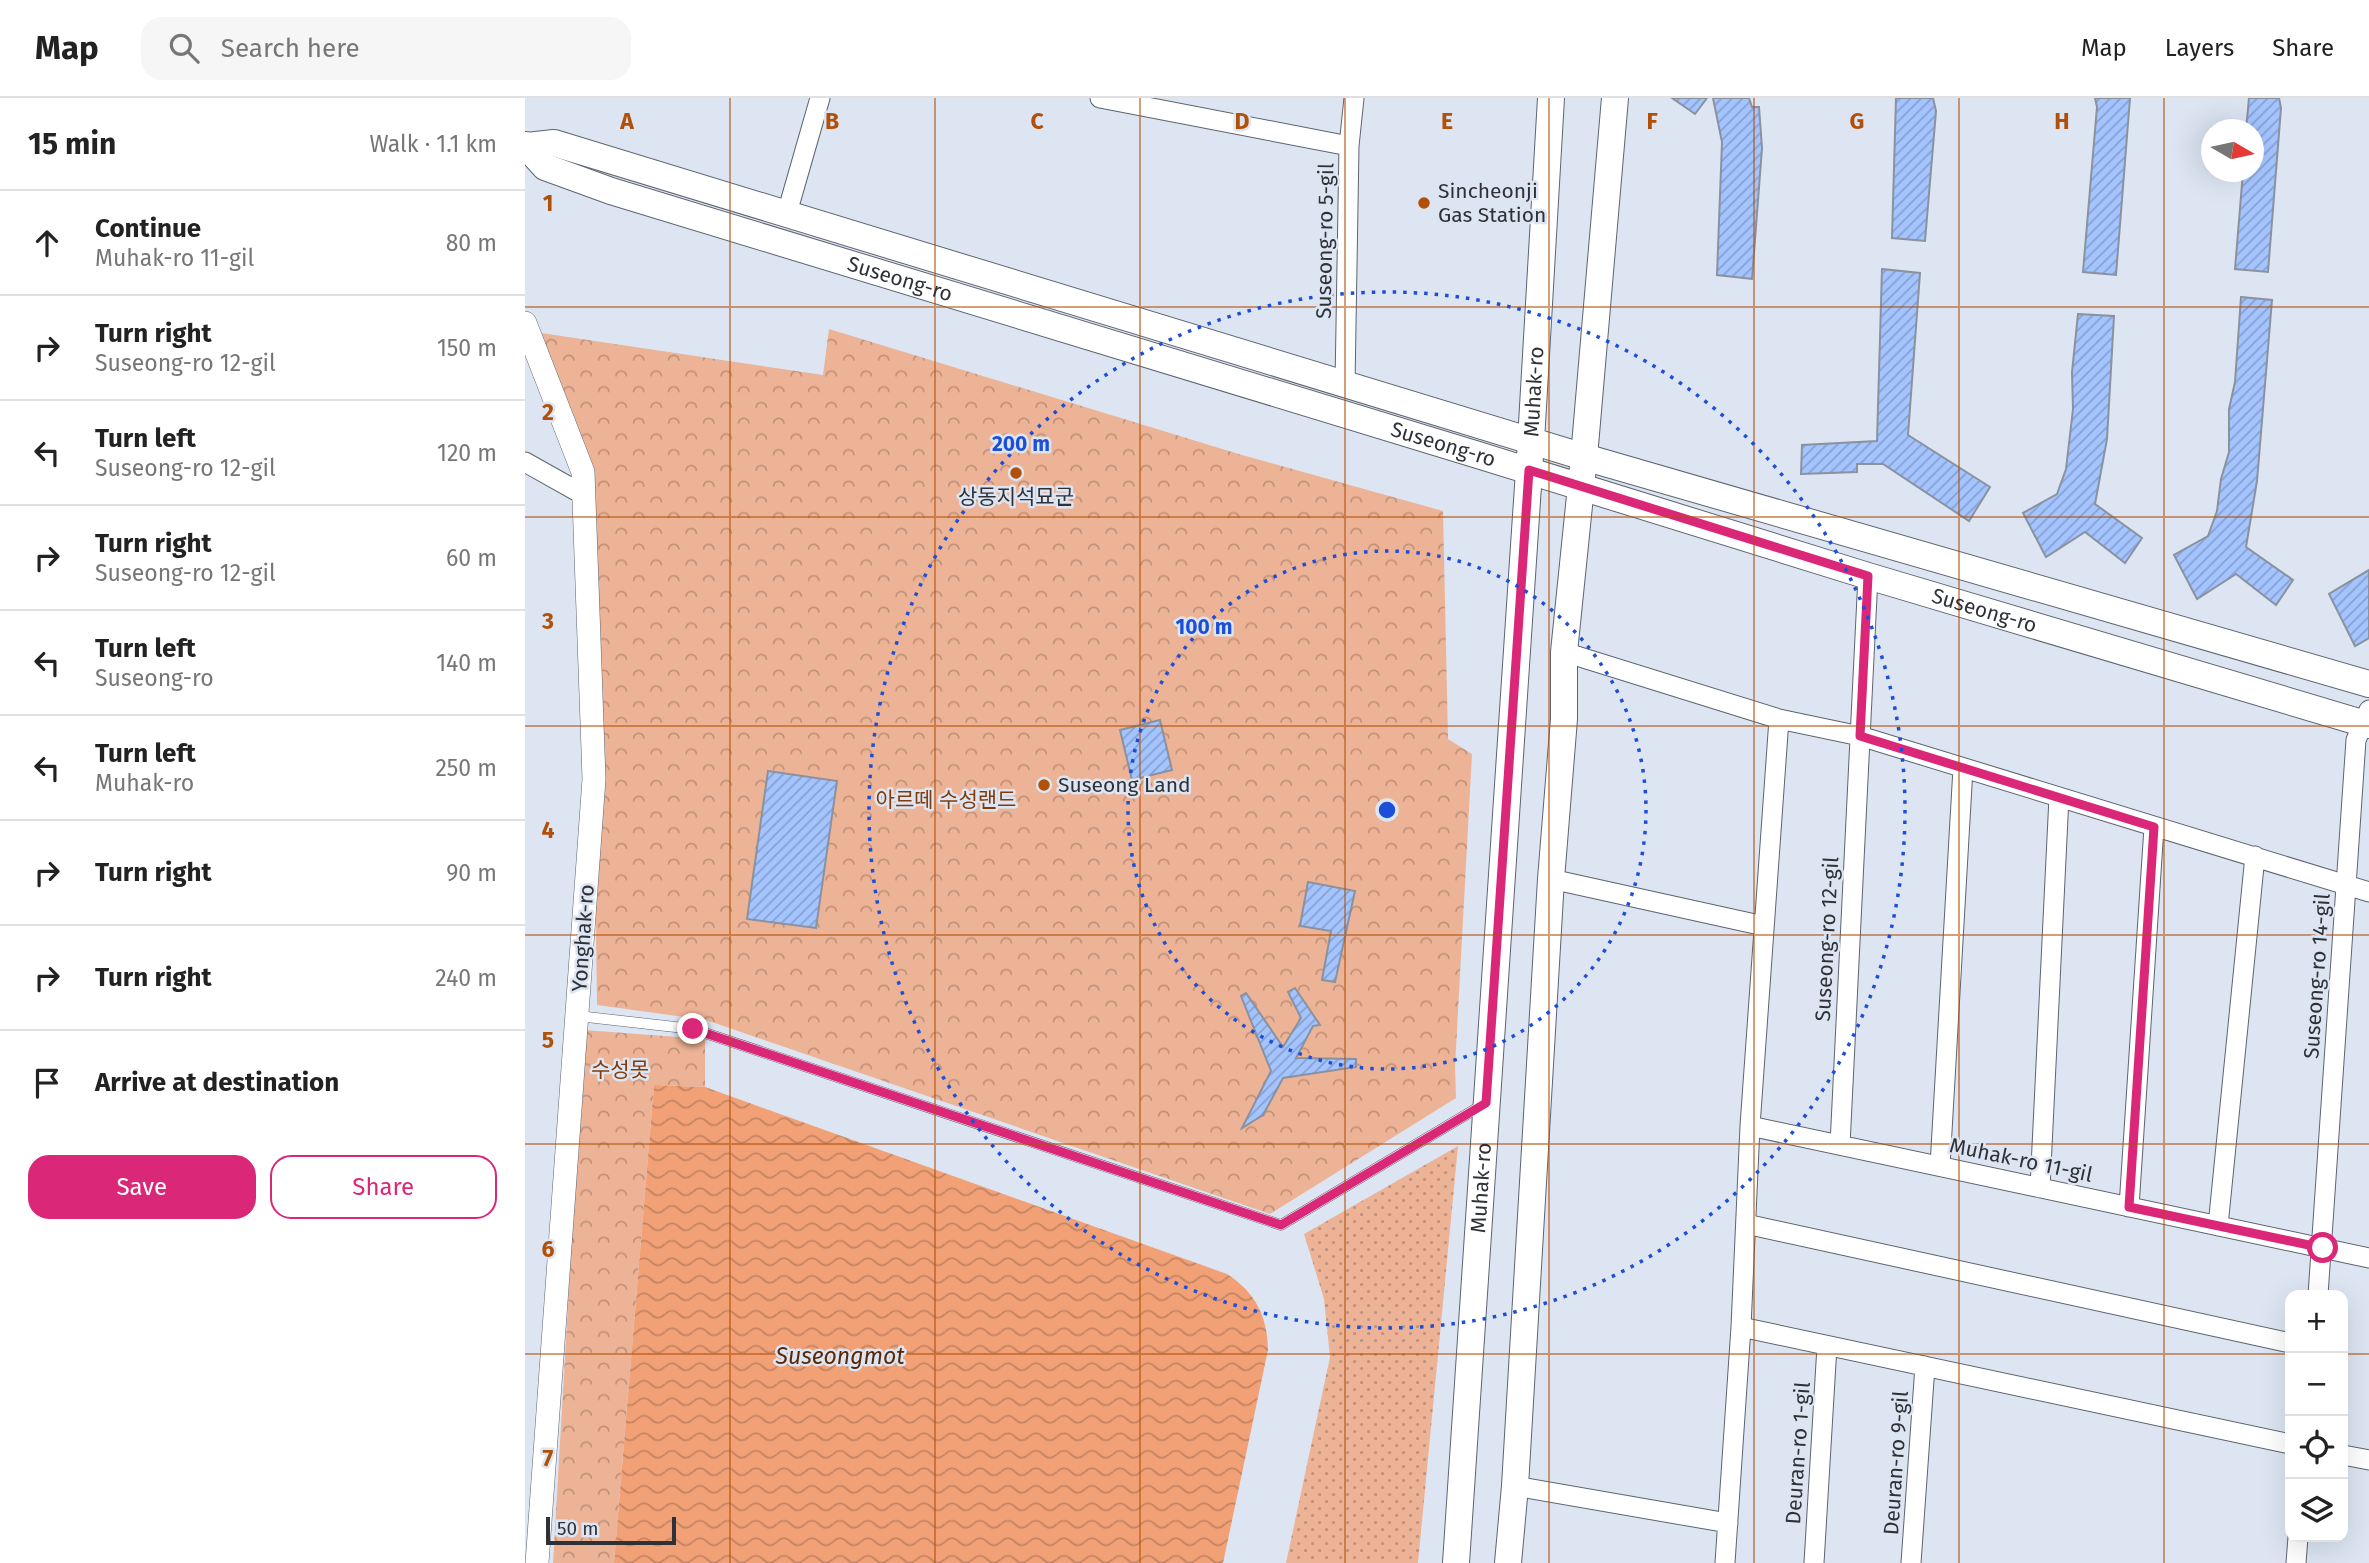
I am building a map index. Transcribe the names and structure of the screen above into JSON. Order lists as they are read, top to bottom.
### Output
{
  "streets": {
    "main road": ["Suseong-ro", "Muhak-ro"],
    "street": [
      "Suseong-ro 5-gil",
      "Yonghak-ro",
      "Suseong-ro 12-gil",
      "Suseong-ro 14-gil",
      "Muhak-ro 11-gil",
      "Deuran-ro 1-gil",
      "Deuran-ro 9-gil"
    ]
  },
  "crossings": [
    ["Suseong-ro 5-gil", "Suseong-ro"],
    ["Suseong-ro", "Muhak-ro"],
    ["Suseong-ro", "Suseong-ro 12-gil"],
    ["Suseong-ro", "Suseong-ro 14-gil"],
    ["Suseong-ro 12-gil", "Muhak-ro 11-gil"],
    ["Suseong-ro 14-gil", "Muhak-ro 11-gil"]
  ],
  "water": ["Suseongmot"],
  "parks": ["아르떼 수성랜드", "수성못"],
  "places": ["Sincheonji Gas Station", "상동지석묘군", "Suseong Land"],
  "scale_bar": "50 m",
  "north": "right",
  "page": {
    "header": "Map",
    "search": "Search here",
    "nav": ["Map", "Layers", "Share"],
    "heading": ["15 min", "Walk · 1.1 km"],
    "list": [
      ["Continue", "Muhak-ro 11-gil", "80 m"],
      ["Turn right", "Suseong-ro 12-gil", "150 m"],
      ["Turn left", "Suseong-ro 12-gil", "120 m"],
      ["Turn right", "Suseong-ro 12-gil", "60 m"],
      ["Turn left", "Suseong-ro", "140 m"],
      ["Turn left", "Muhak-ro", "250 m"],
      ["Turn right", "90 m"],
      ["Turn right", "240 m"],
      "Arrive at destination"
    ],
    "buttons": ["Save", "Share"],
    "map_buttons": ["+", "−"],
    "scale": "50 m"
  },
  "grid": {
    "columns": [
      "A",
      "B",
      "C",
      "D",
      "E",
      "F",
      "G",
      "H"
    ],
    "rows": [
      "1",
      "2",
      "3",
      "4",
      "5",
      "6",
      "7"
    ]
  },
  "rings": ["200 m", "100 m"]
}
